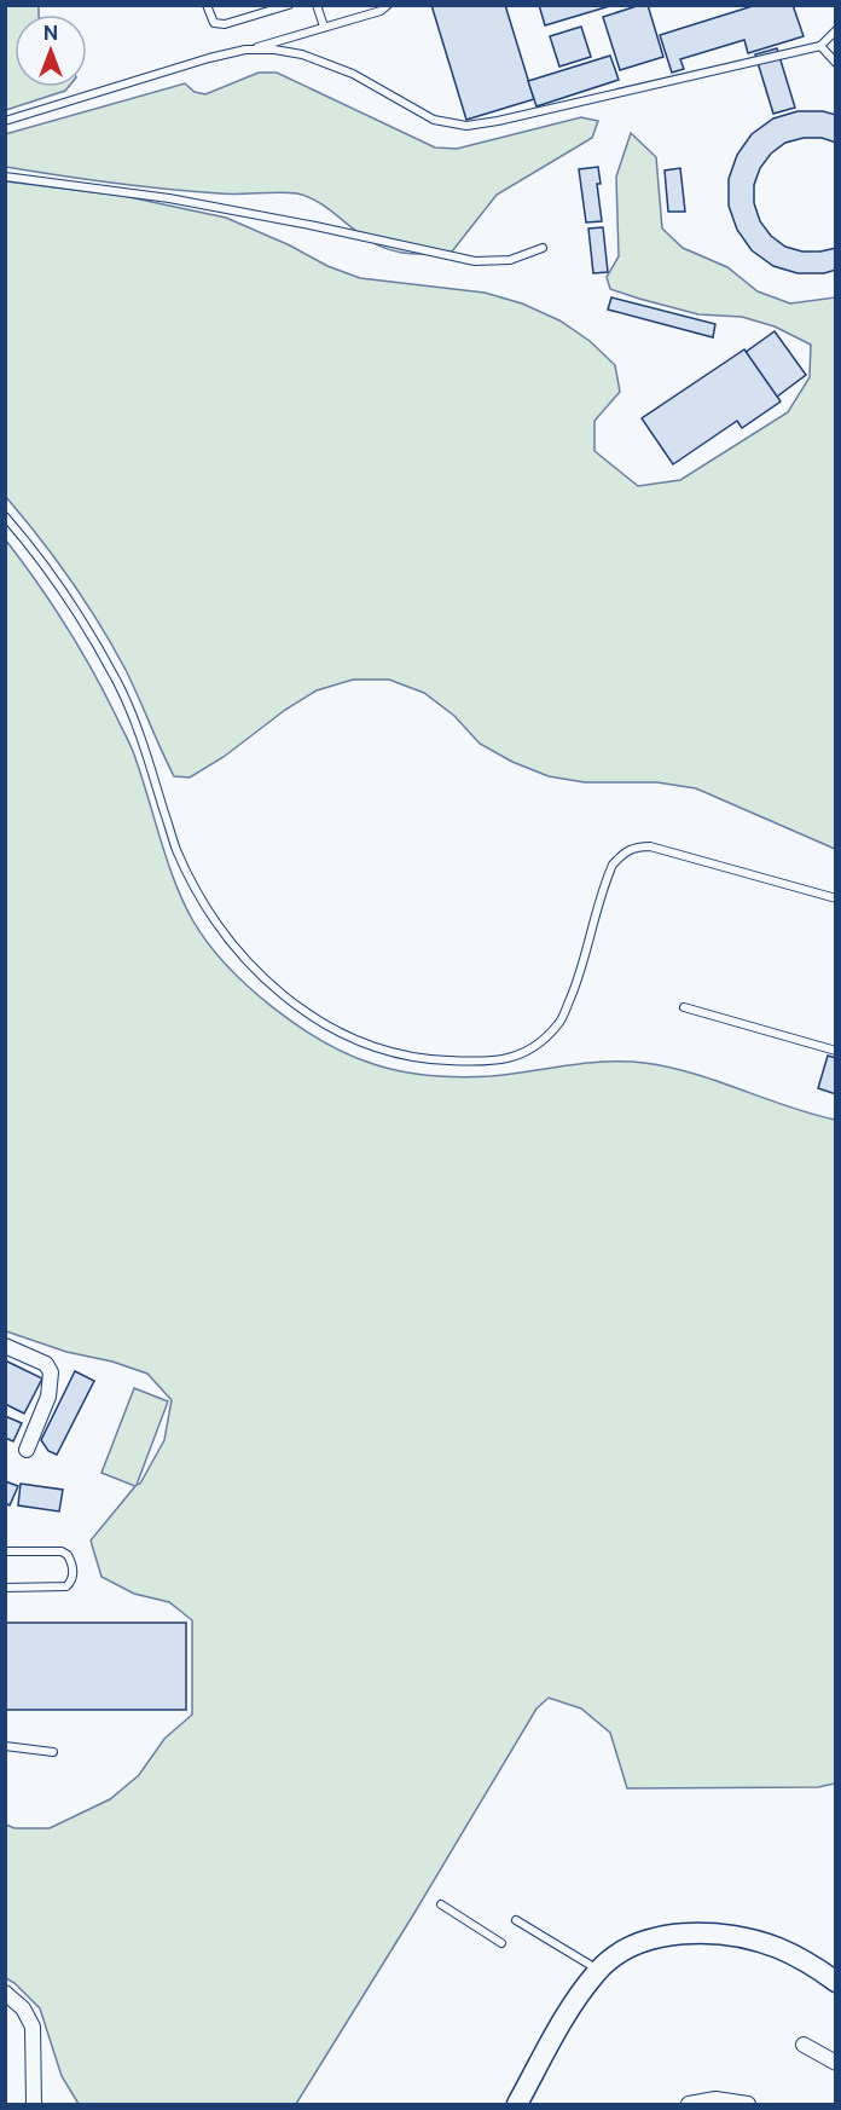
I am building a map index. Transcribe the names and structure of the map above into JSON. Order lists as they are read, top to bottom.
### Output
{
  "north": "top"
}
